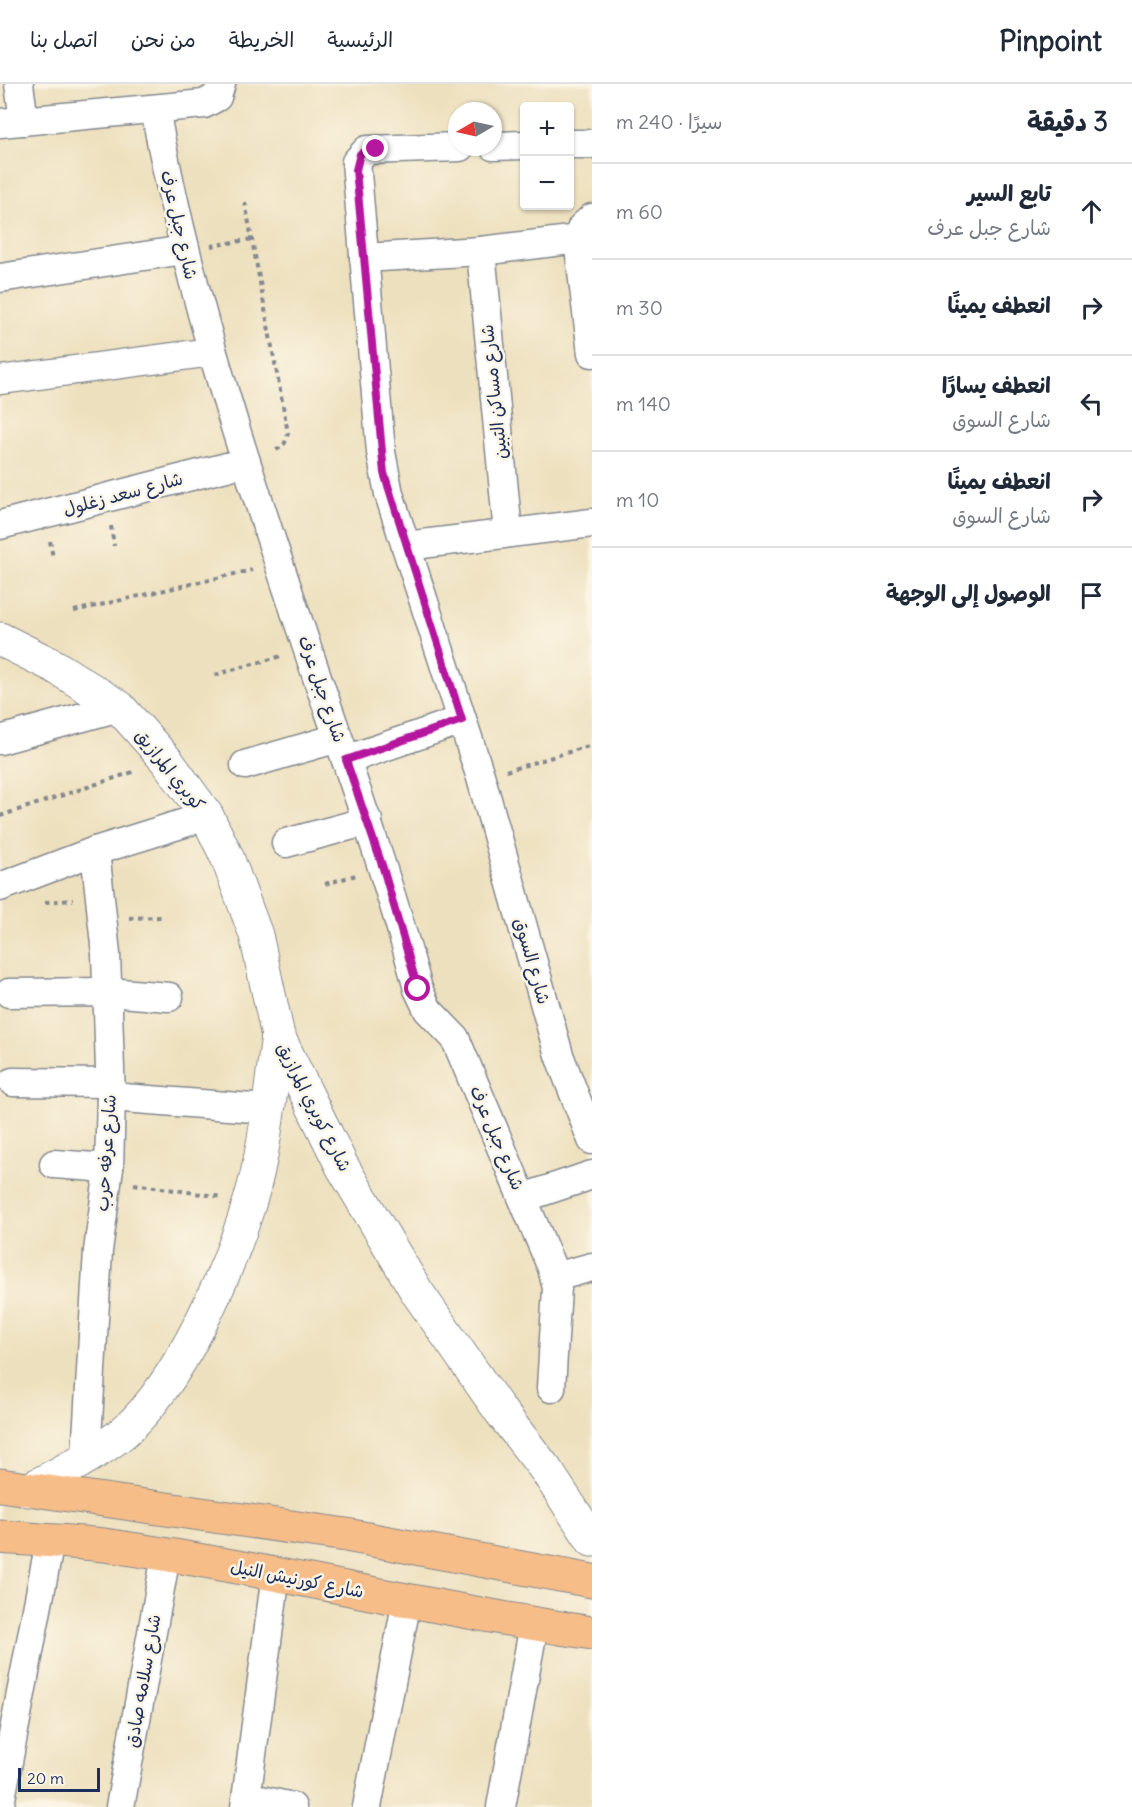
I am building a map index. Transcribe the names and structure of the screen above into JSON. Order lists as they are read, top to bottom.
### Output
{
  "streets": {
    "highway": ["شارع كورنيش النيل"],
    "street": [
      "شارع جبل عرف",
      "شارع مساكن التبين",
      "شارع سعد زغلول",
      "كوبري المرازيق",
      "شارع السوق",
      "شارع كوبري المرازيق",
      "شارع عرفه حرب",
      "شارع سلامه صادق"
    ]
  },
  "crossings": [
    ["شارع جبل عرف", "شارع سعد زغلول"],
    ["كوبري المرازيق", "شارع كوبري المرازيق"],
    ["شارع كوبري المرازيق", "شارع عرفه حرب"],
    ["شارع كورنيش النيل", "شارع سلامه صادق"]
  ],
  "scale_bar": "20 m",
  "north": "left",
  "page": {
    "header": "Pinpoint",
    "nav": [
      "الرئيسية",
      "الخريطة",
      "من نحن",
      "اتصل بنا"
    ],
    "heading": ["3 دقيقة", "سيرًا · 240 m"],
    "map_buttons": ["+", "−"],
    "list": [
      ["تابع السير", "شارع جبل عرف", "60 m"],
      ["انعطف يمينًا", "30 m"],
      ["انعطف يسارًا", "شارع السوق", "140 m"],
      ["انعطف يمينًا", "شارع السوق", "10 m"],
      "الوصول إلى الوجهة"
    ],
    "scale": "20 m"
  }
}
